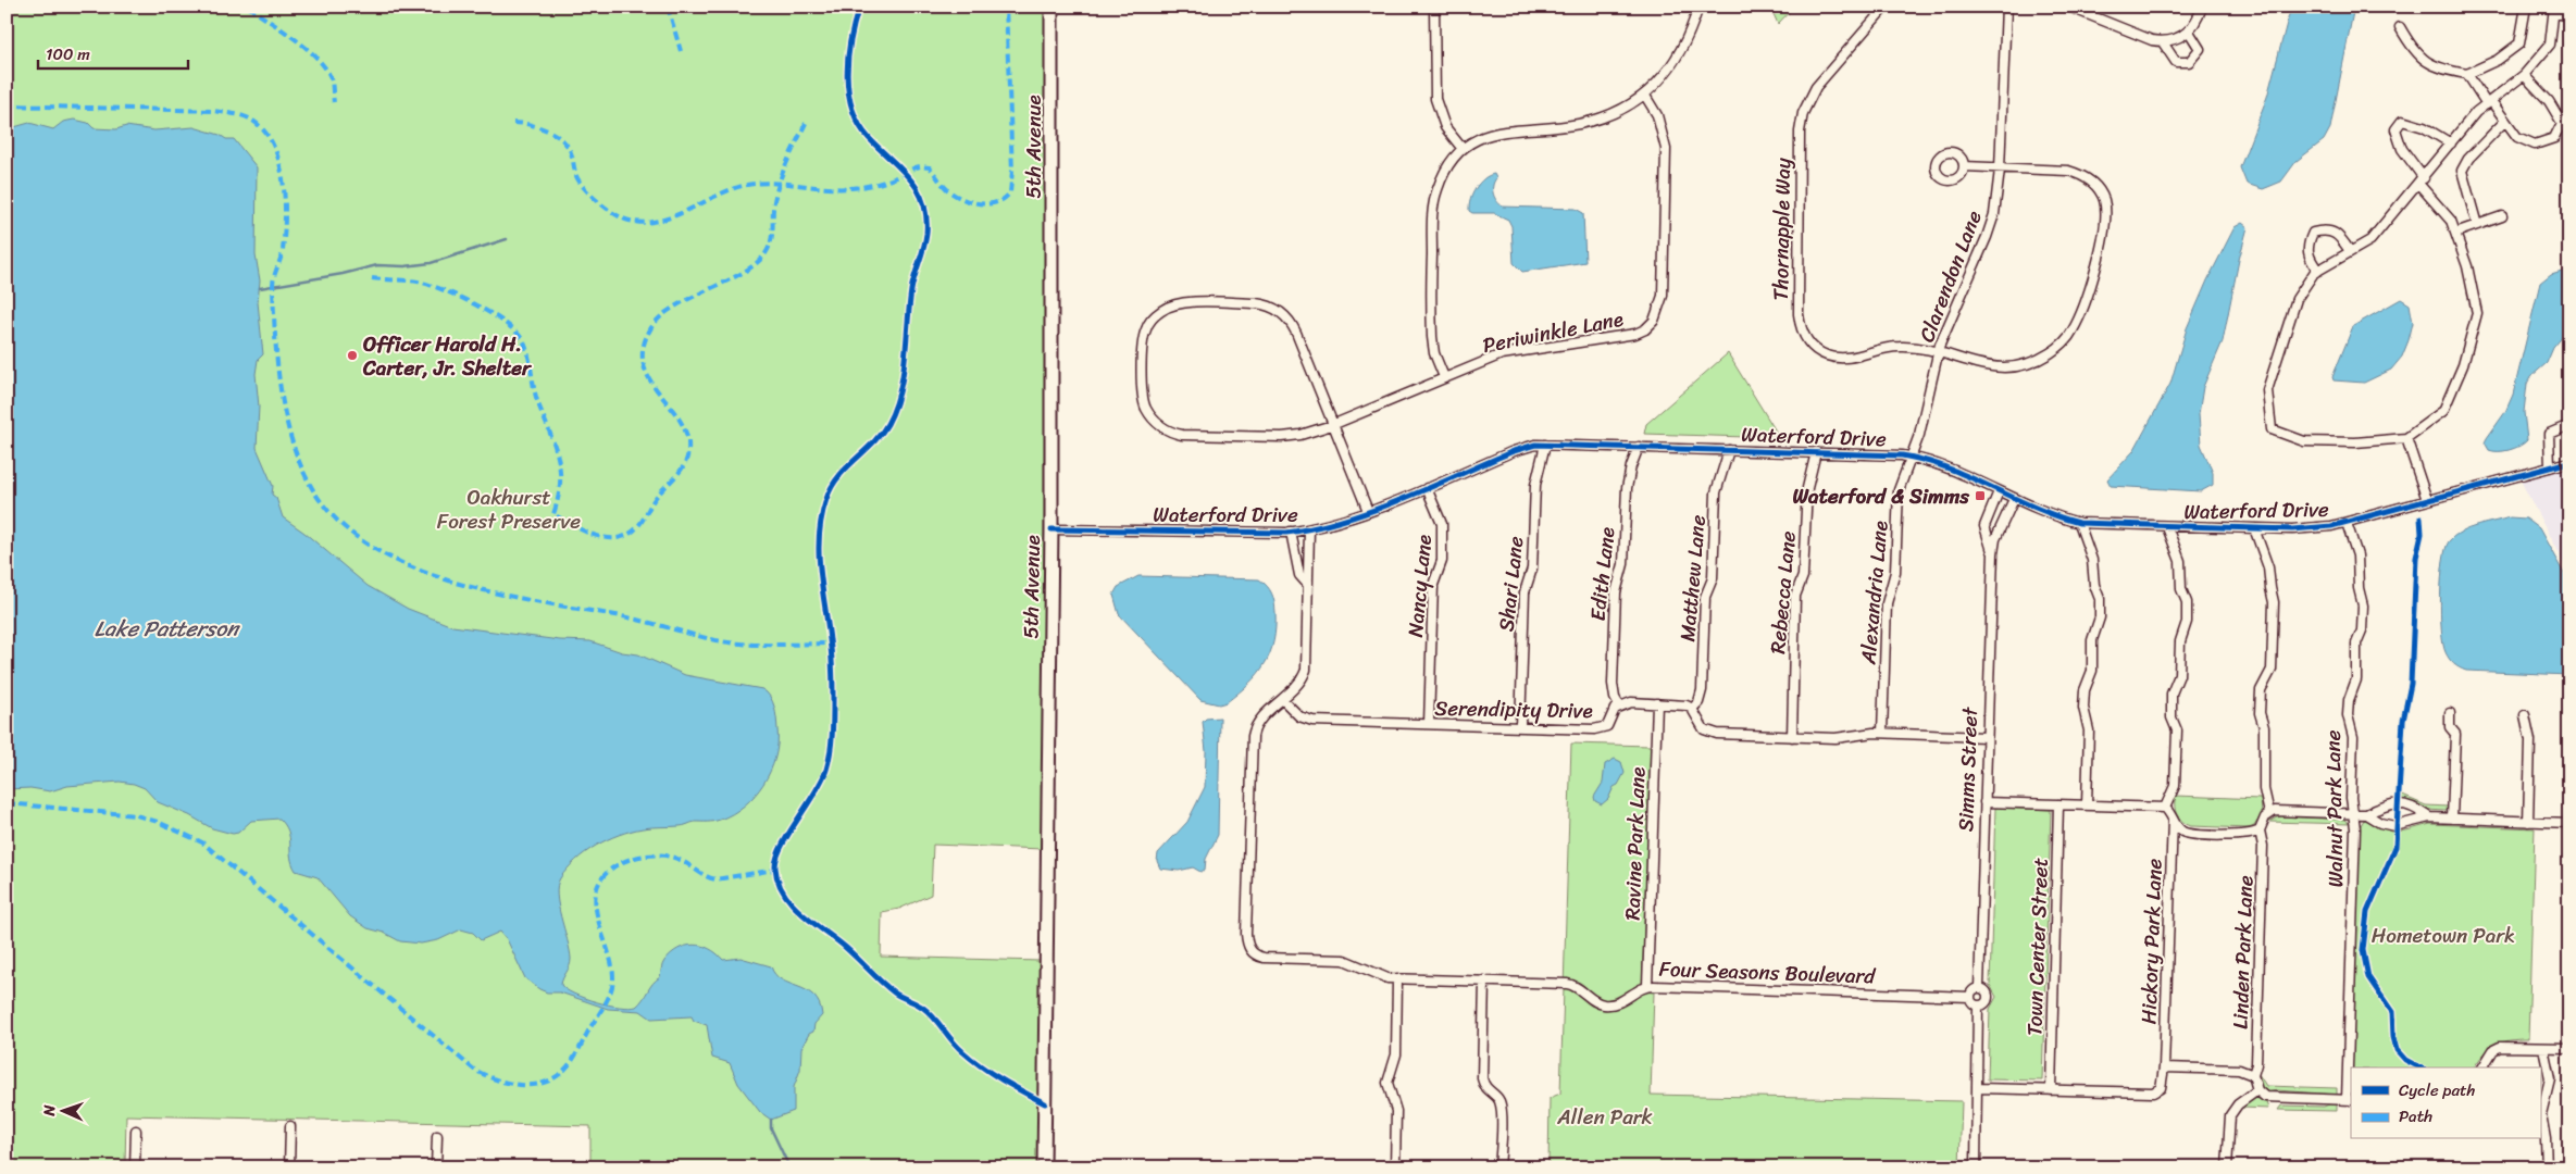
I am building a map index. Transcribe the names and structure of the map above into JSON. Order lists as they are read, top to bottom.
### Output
{
  "streets": {
    "street": [
      "5th Avenue",
      "Thornapple Way",
      "Clarendon Lane",
      "Periwinkle Lane",
      "Waterford Drive",
      "Edith Lane",
      "Matthew Lane",
      "Shari Lane",
      "Nancy Lane",
      "Rebecca Lane",
      "Alexandria Lane",
      "Serendipity Drive",
      "Simms Street",
      "Walnut Park Lane",
      "Ravine Park Lane",
      "Hickory Park Lane",
      "Town Center Street",
      "Linden Park Lane",
      "Four Seasons Boulevard"
    ]
  },
  "crossings": [
    ["5th Avenue", "Waterford Drive"],
    ["Thornapple Way", "Clarendon Lane"],
    ["Clarendon Lane", "Waterford Drive"],
    ["Clarendon Lane", "Alexandria Lane"],
    ["Waterford Drive", "Edith Lane"],
    ["Waterford Drive", "Matthew Lane"],
    ["Waterford Drive", "Shari Lane"],
    ["Waterford Drive", "Nancy Lane"],
    ["Waterford Drive", "Rebecca Lane"],
    ["Waterford Drive", "Alexandria Lane"],
    ["Waterford Drive", "Simms Street"],
    ["Waterford Drive", "Walnut Park Lane"],
    ["Waterford Drive", "Four Seasons Boulevard"],
    ["Edith Lane", "Serendipity Drive"],
    ["Matthew Lane", "Serendipity Drive"],
    ["Shari Lane", "Serendipity Drive"],
    ["Nancy Lane", "Serendipity Drive"],
    ["Serendipity Drive", "Ravine Park Lane"],
    ["Serendipity Drive", "Four Seasons Boulevard"],
    ["Simms Street", "Four Seasons Boulevard"],
    ["Ravine Park Lane", "Four Seasons Boulevard"]
  ],
  "water": ["Lake Patterson"],
  "parks": ["Oakhurst Forest Preserve", "Hometown Park", "Allen Park"],
  "places": {
    "other": ["Officer Harold H. Carter, Jr. Shelter"],
    "transit": ["Waterford & Simms"]
  },
  "legend": ["Cycle path", "Path"],
  "scale_bar": "100 m",
  "north": "left"
}
